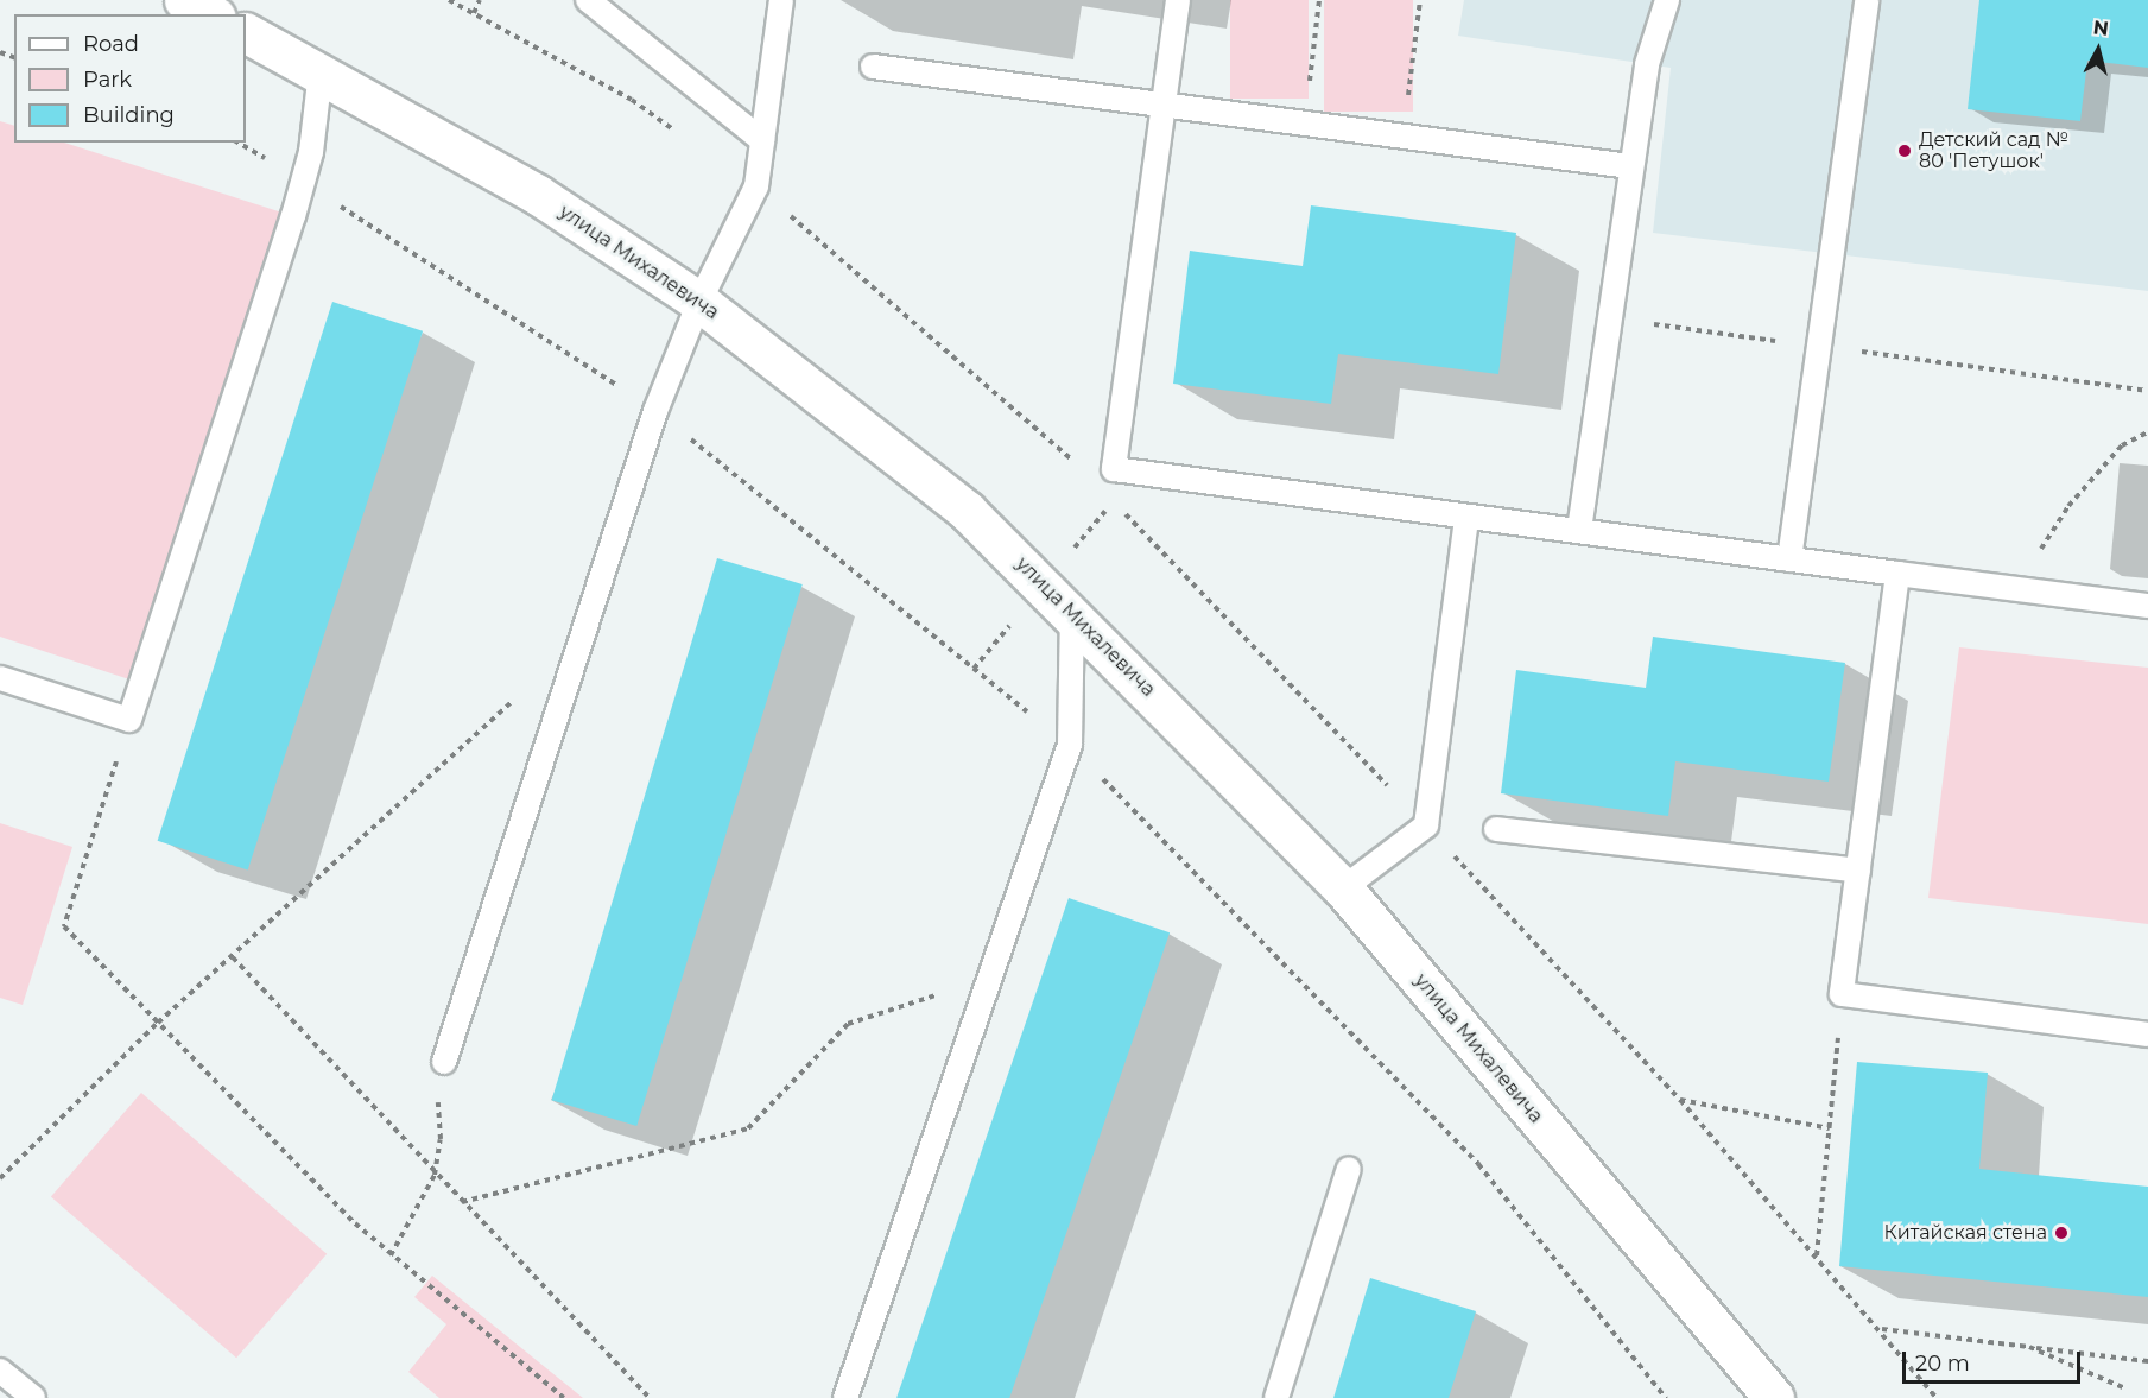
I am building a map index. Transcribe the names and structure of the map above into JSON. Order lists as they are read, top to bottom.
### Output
{
  "streets": {
    "main road": ["улица Михалевича"]
  },
  "places": ["Детский сад № 80 'Петушок'", "Китайская стена"],
  "legend": ["Road", "Park", "Building"],
  "scale_bar": "20 m",
  "north": "top"
}
